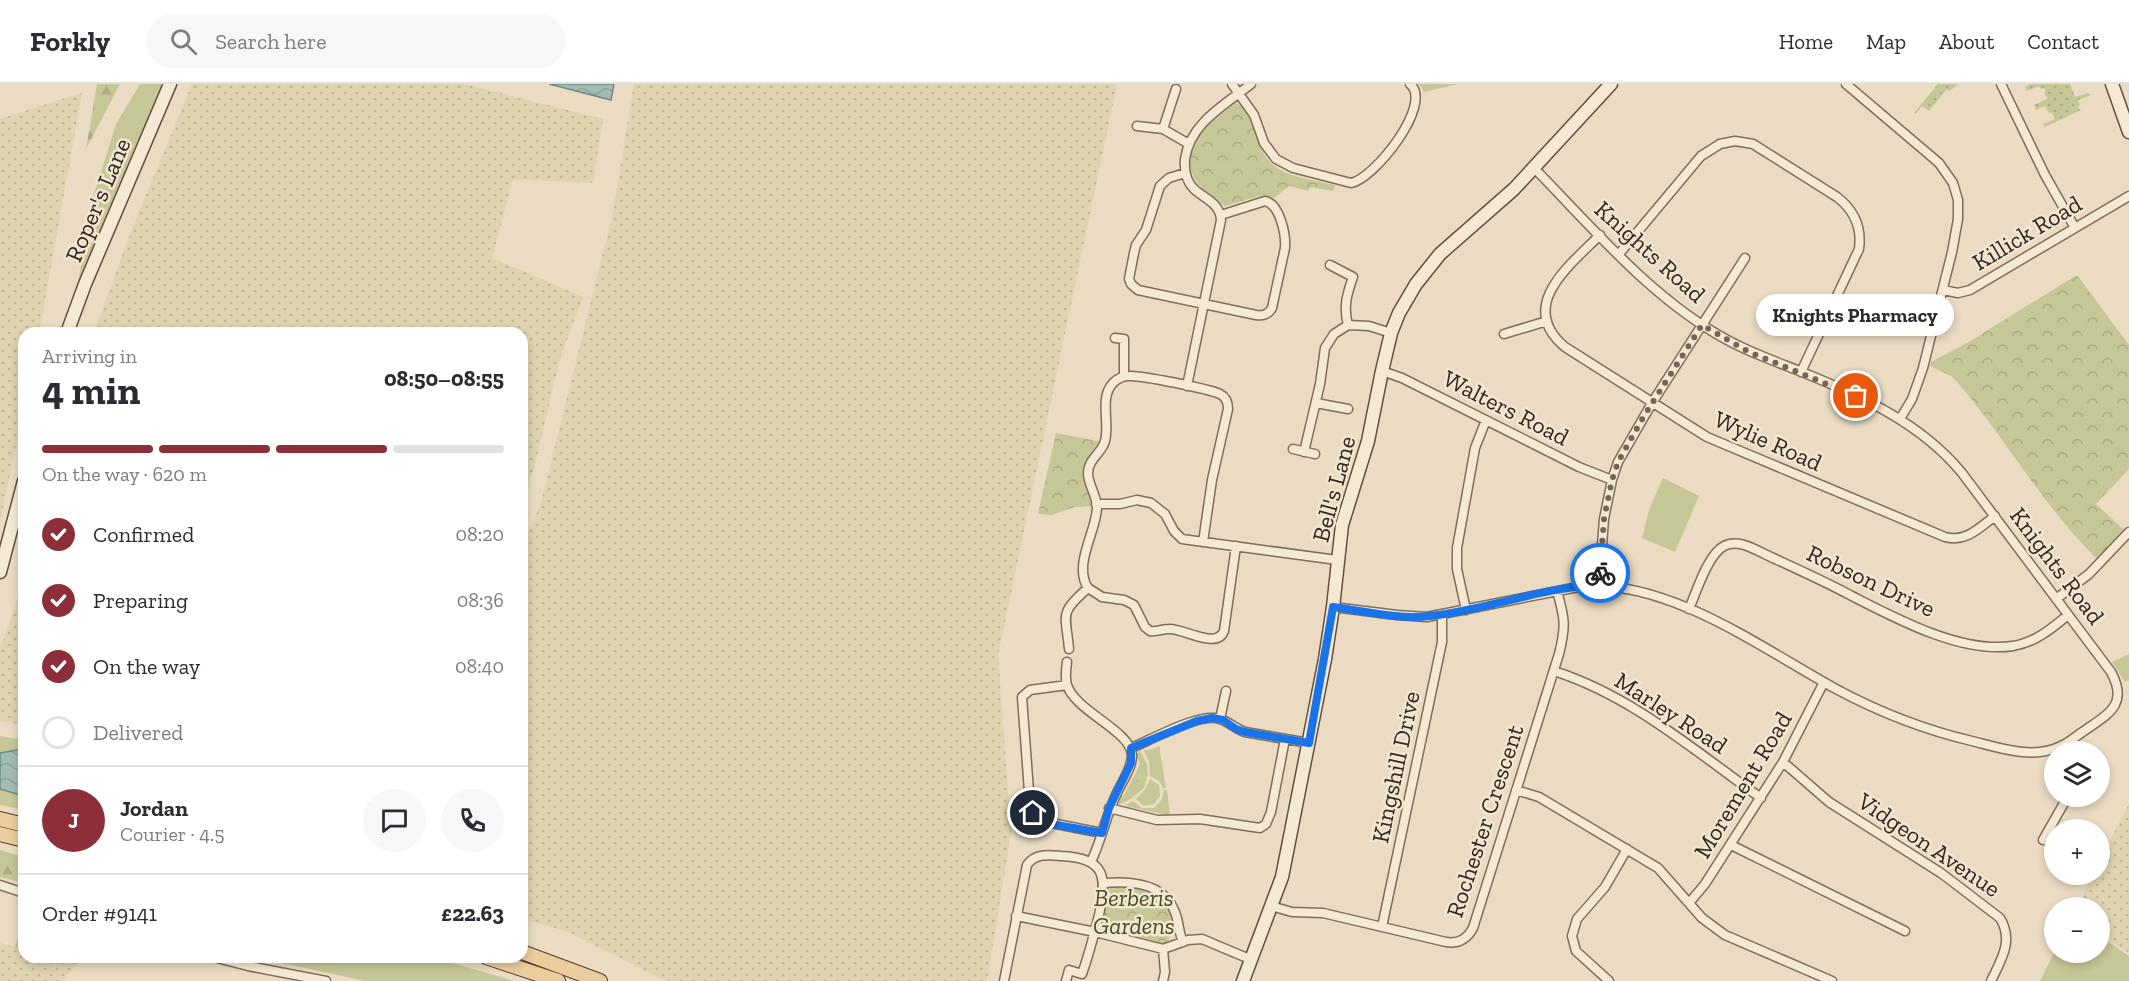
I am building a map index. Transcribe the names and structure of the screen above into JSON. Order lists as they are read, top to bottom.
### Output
{
  "streets": {
    "street": [
      "Roper's Lane",
      "Killick Road",
      "Knights Road",
      "Walters Road",
      "Wylie Road",
      "Bell's Lane",
      "Robson Drive",
      "Marley Road",
      "Kingshill Drive",
      "Morement Road",
      "Rochester Crescent",
      "Vidgeon Avenue"
    ]
  },
  "crossings": [
    ["Knights Road", "Wylie Road"],
    ["Knights Road", "Bell's Lane"],
    ["Knights Road", "Robson Drive"],
    ["Knights Road", "Kingshill Drive"],
    ["Knights Road", "Morement Road"],
    ["Knights Road", "Rochester Crescent"],
    ["Walters Road", "Bell's Lane"],
    ["Bell's Lane", "Rochester Crescent"],
    ["Marley Road", "Morement Road"],
    ["Marley Road", "Rochester Crescent"],
    ["Kingshill Drive", "Rochester Crescent"],
    ["Morement Road", "Vidgeon Avenue"]
  ],
  "parks": ["Berberis Gardens"],
  "places": ["Knights Pharmacy"],
  "page": {
    "header": "Forkly",
    "search": "Search here",
    "nav": [
      "Home",
      "Map",
      "About",
      "Contact"
    ],
    "bubble": "Knights Pharmacy",
    "heading": ["4 min", "Arriving in", "08:50–08:55"],
    "panel": [
      "Jordan",
      "Courier · 4.5",
      "Order #9141",
      "£22.63"
    ],
    "bar": "On the way · 620 m",
    "list": [
      ["Confirmed", "08:20"],
      ["Preparing", "08:36"],
      ["On the way", "08:40"],
      "Delivered"
    ],
    "map_buttons": ["+", "−"],
    "round": "J"
  }
}
